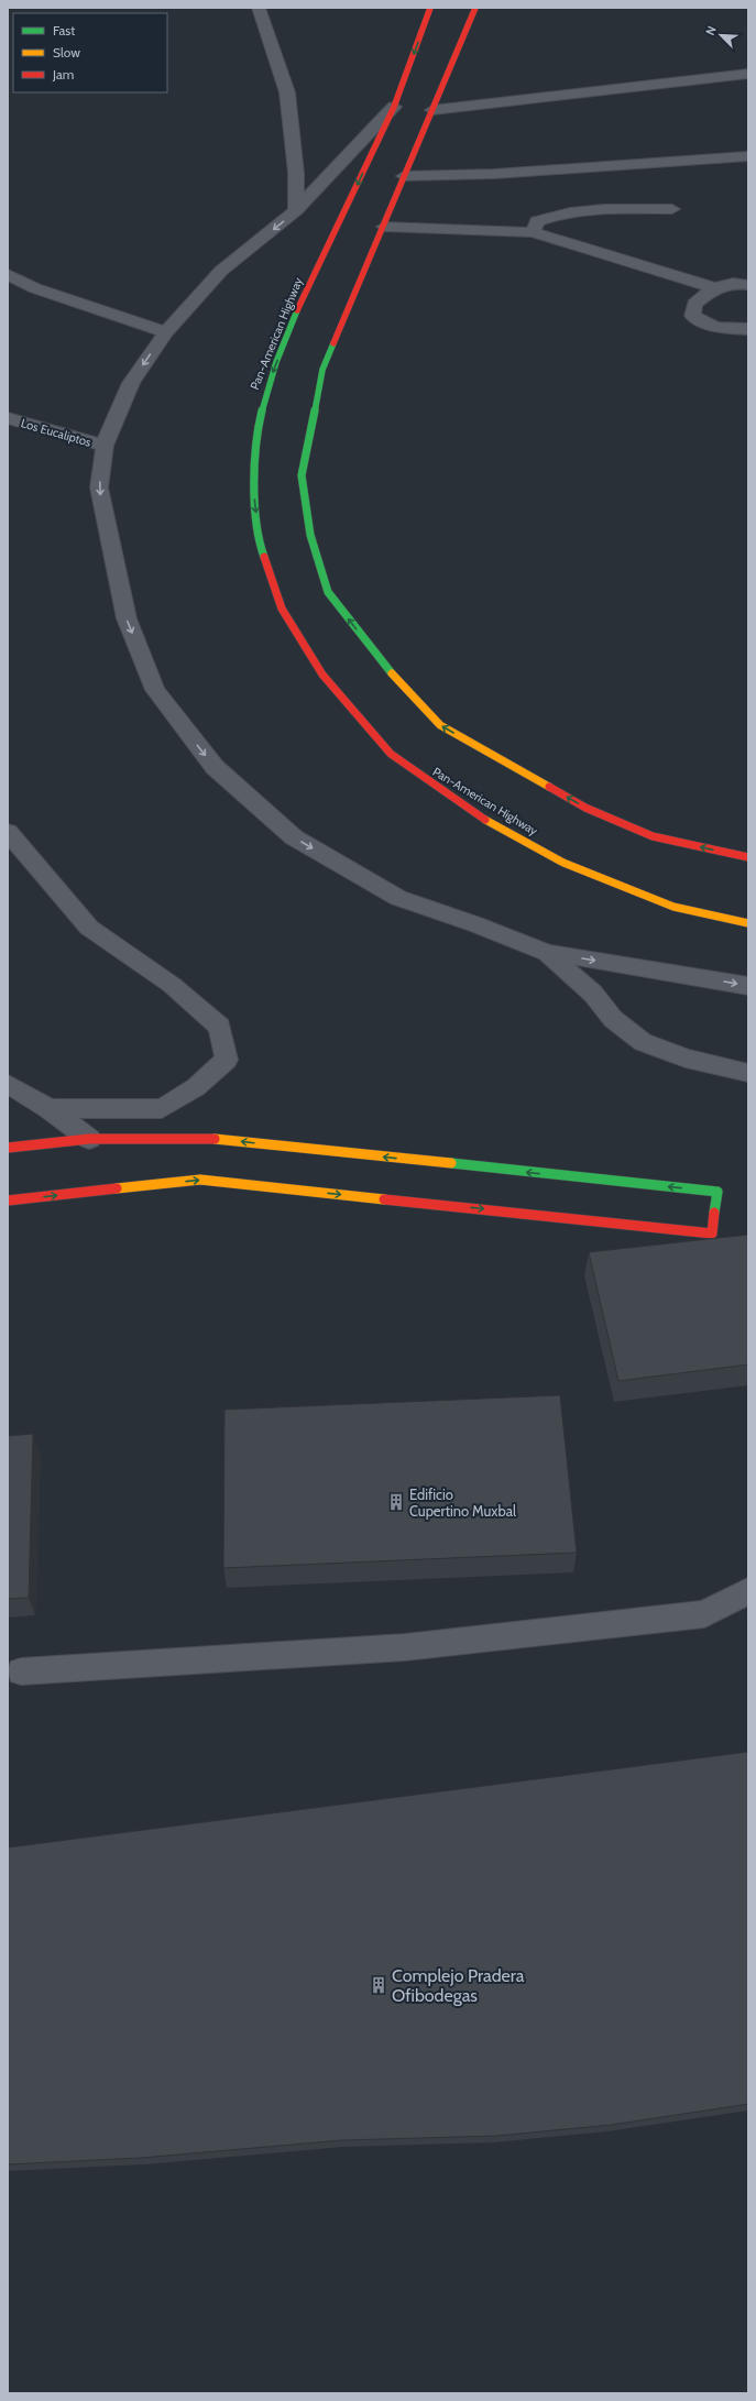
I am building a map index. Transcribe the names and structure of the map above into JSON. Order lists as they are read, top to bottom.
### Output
{
  "streets": {
    "main road": ["Pan-American Highway"],
    "street": ["Los Eucaliptos"]
  },
  "places": {
    "building": ["Edificio Cupertino Muxbal", "Complejo Pradera Ofibodegas"]
  },
  "legend": ["Fast", "Slow", "Jam"],
  "north": "top left"
}
